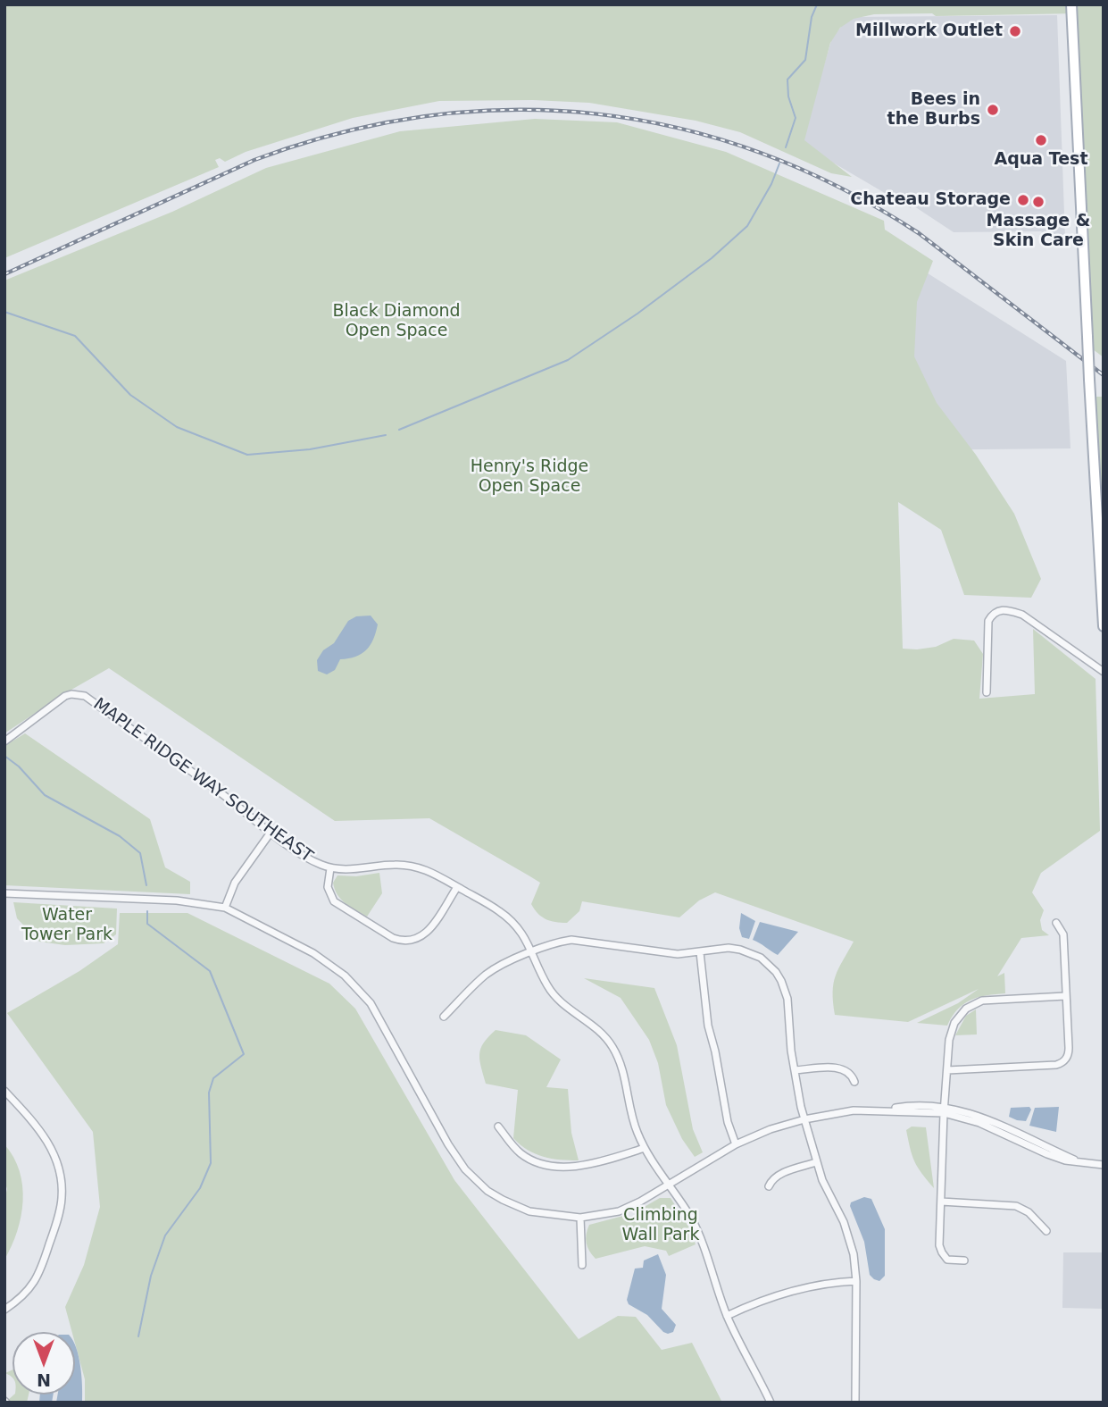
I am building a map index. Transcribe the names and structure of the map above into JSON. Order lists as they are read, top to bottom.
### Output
{
  "streets": {
    "street": ["MAPLE RIDGE WAY SOUTHEAST"]
  },
  "parks": [
    "Black Diamond Open Space",
    "Henry's Ridge Open Space",
    "Water Tower Park",
    "Climbing Wall Park"
  ],
  "places": [
    "Millwork Outlet",
    "Bees in the Burbs",
    "Aqua Test",
    "Chateau Storage",
    "Massage & Skin Care"
  ],
  "north": "bottom"
}
